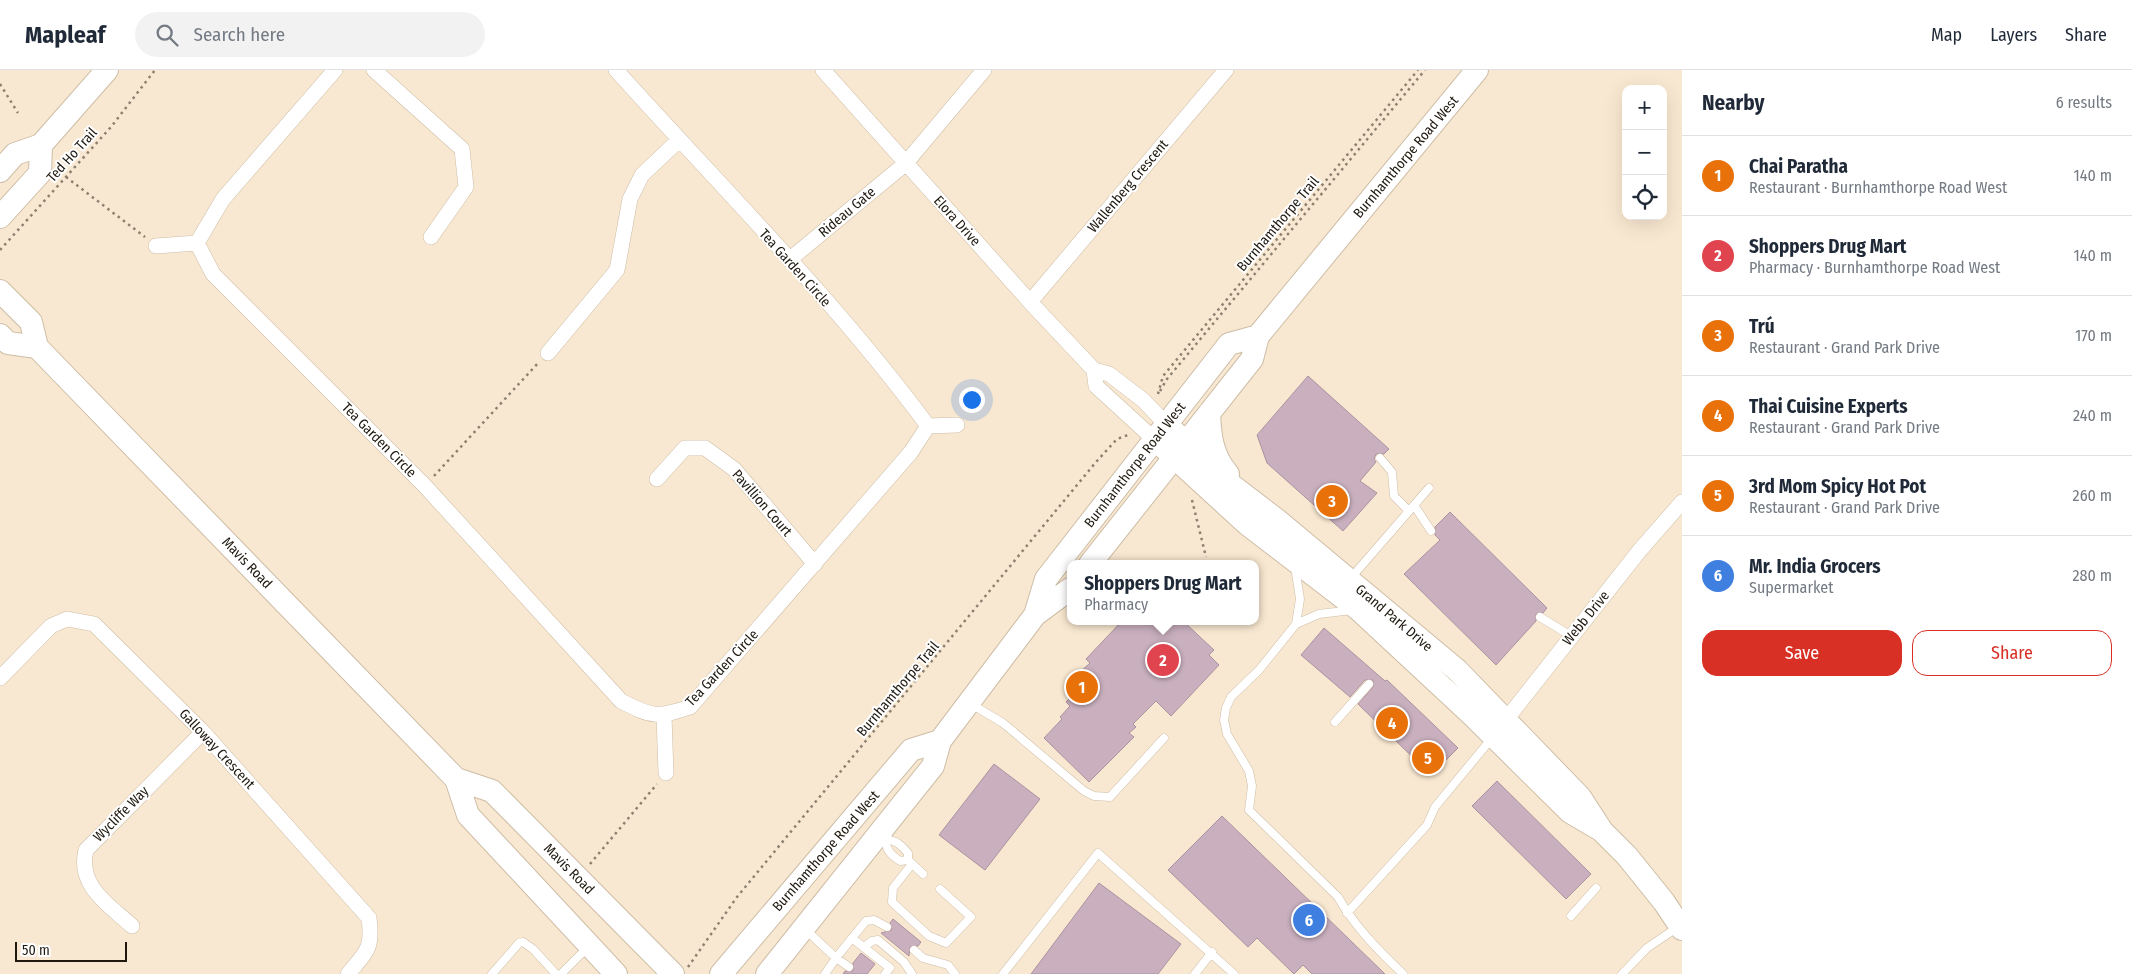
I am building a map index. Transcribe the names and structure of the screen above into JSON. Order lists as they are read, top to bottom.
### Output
{
  "streets": {
    "main road": ["Burnhamthorpe Road West", "Mavis Road", "Grand Park Drive"],
    "street": [
      "Wallenberg Crescent",
      "Rideau Gate",
      "Elora Drive",
      "Tea Garden Circle",
      "Pavillion Court",
      "Webb Drive",
      "Galloway Crescent",
      "Wycliffe Way"
    ],
    "path": ["Ted Ho Trail", "Burnhamthorpe Trail"]
  },
  "crossings": [
    ["Burnhamthorpe Road West", "Elora Drive"],
    ["Burnhamthorpe Road West", "Grand Park Drive"],
    ["Wallenberg Crescent", "Elora Drive"],
    ["Rideau Gate", "Elora Drive"],
    ["Rideau Gate", "Tea Garden Circle"],
    ["Elora Drive", "Grand Park Drive"],
    ["Burnhamthorpe Trail", "Mavis Road"],
    ["Tea Garden Circle", "Pavillion Court"],
    ["Grand Park Drive", "Webb Drive"],
    ["Galloway Crescent", "Wycliffe Way"]
  ],
  "scale_bar": "50 m",
  "page": {
    "header": "Mapleaf",
    "search": "Search here",
    "nav": ["Map", "Layers", "Share"],
    "heading": ["Nearby", "6 results"],
    "map_buttons": ["+", "−"],
    "list": [
      {
        "mark": "1",
        "name": "Chai Paratha",
        "note": "Restaurant · Burnhamthorpe Road West",
        "value": "140 m"
      },
      {
        "mark": "2",
        "name": "Shoppers Drug Mart",
        "note": "Pharmacy · Burnhamthorpe Road West",
        "value": "140 m"
      },
      {
        "mark": "3",
        "name": "Trú",
        "note": "Restaurant · Grand Park Drive",
        "value": "170 m"
      },
      {
        "mark": "4",
        "name": "Thai Cuisine Experts",
        "note": "Restaurant · Grand Park Drive",
        "value": "240 m"
      },
      {
        "mark": "5",
        "name": "3rd Mom Spicy Hot Pot",
        "note": "Restaurant · Grand Park Drive",
        "value": "260 m"
      },
      {
        "mark": "6",
        "name": "Mr. India Grocers",
        "note": "Supermarket",
        "value": "280 m"
      }
    ],
    "pins": [
      "3",
      "2",
      "1",
      "4",
      "5",
      "6"
    ],
    "popup": ["Shoppers Drug Mart", "Pharmacy"],
    "buttons": ["Save", "Share"],
    "scale": "50 m"
  }
}
